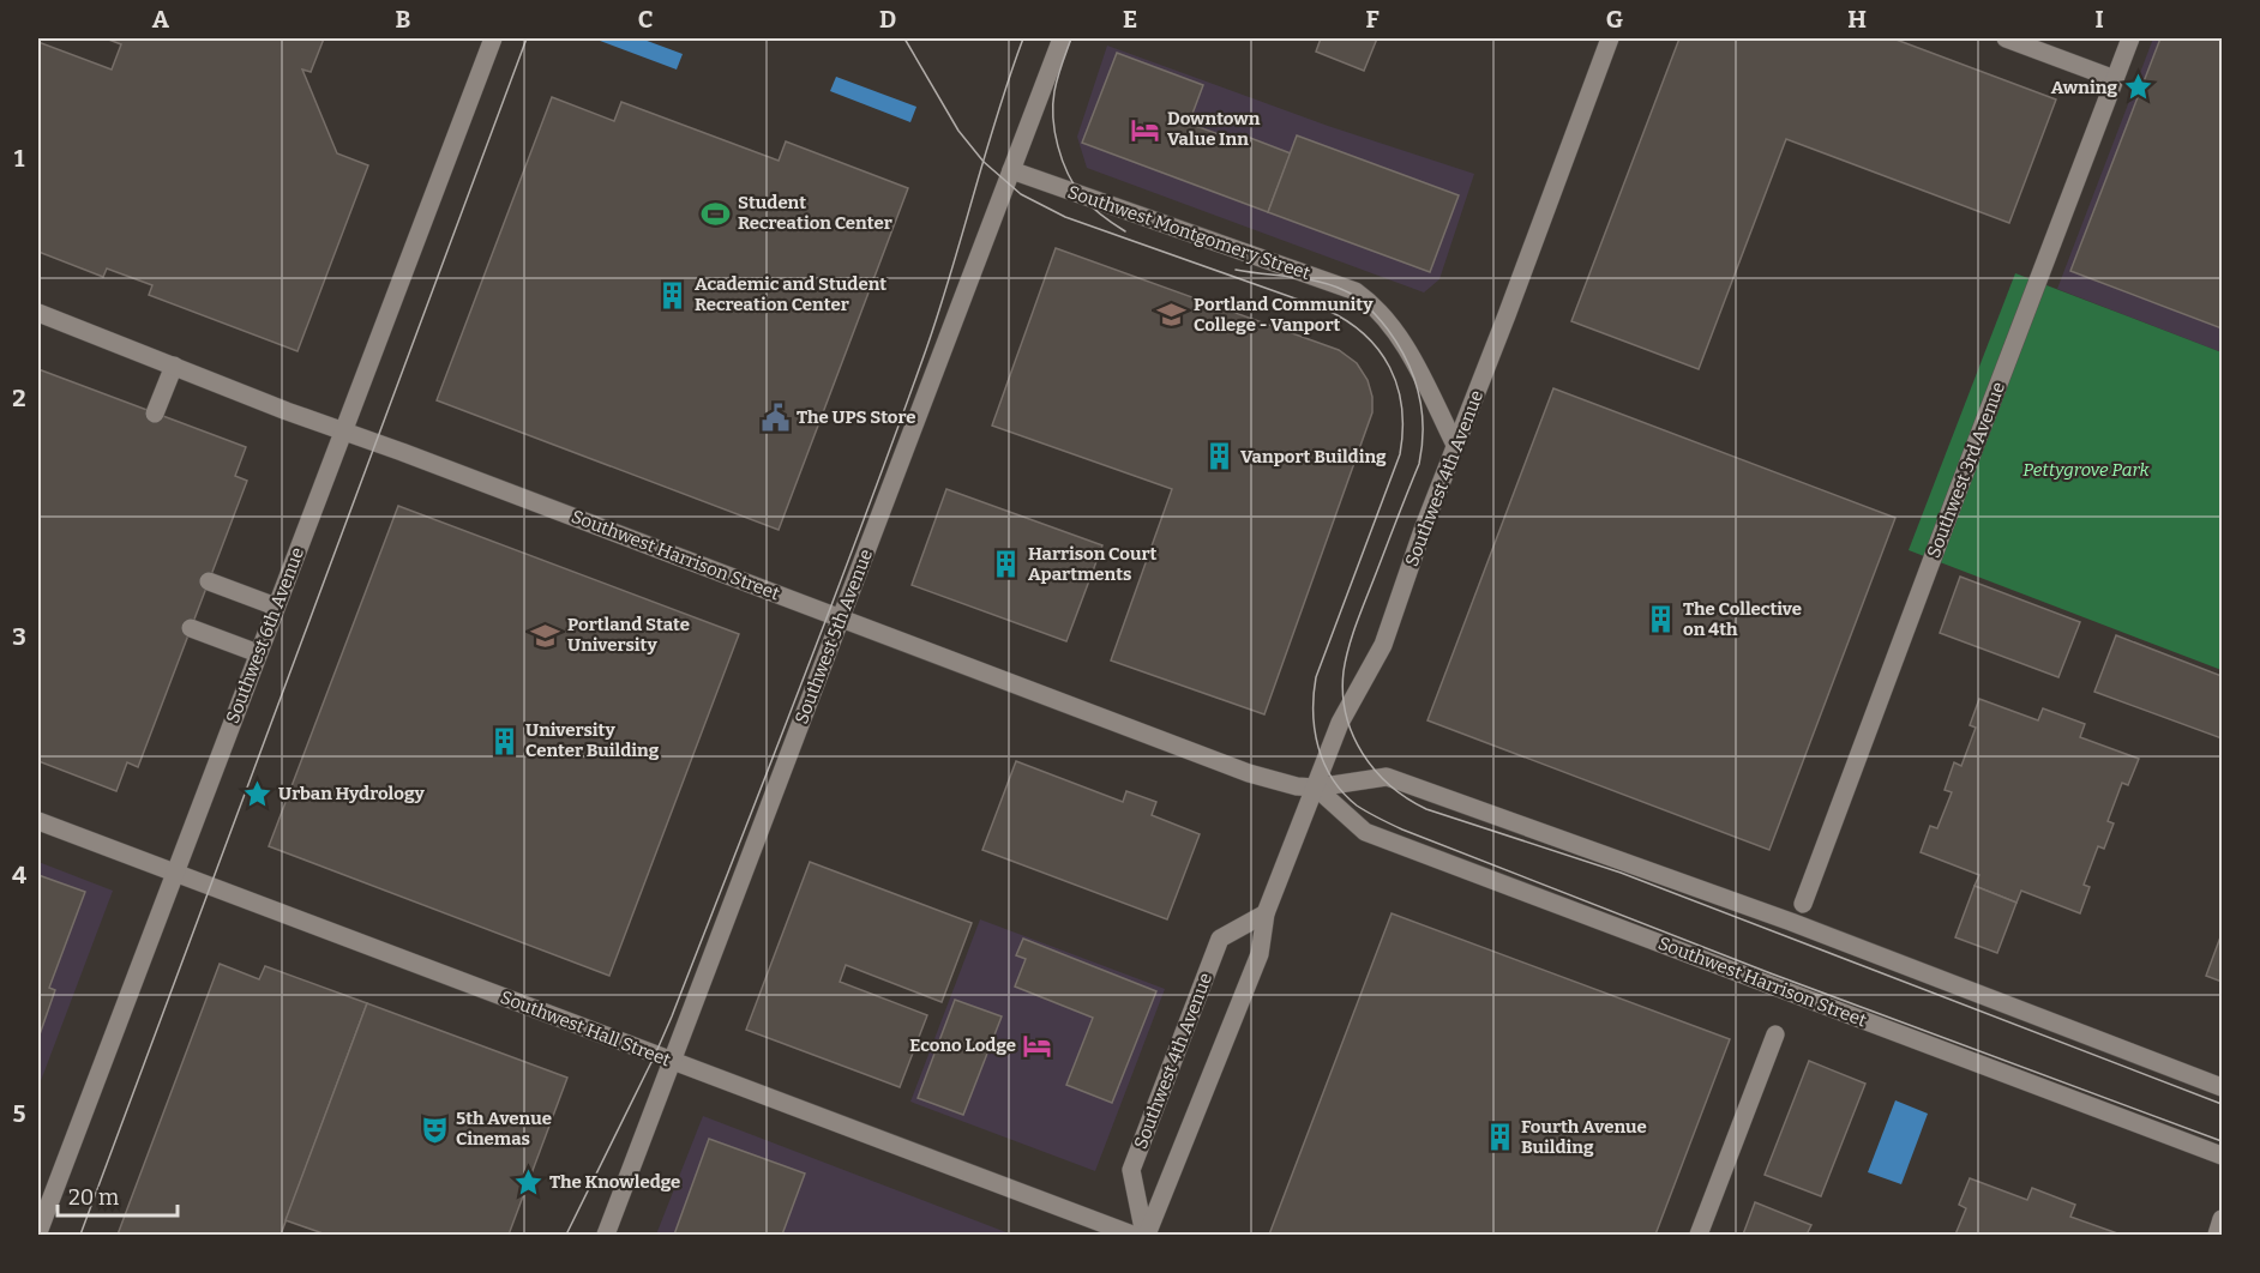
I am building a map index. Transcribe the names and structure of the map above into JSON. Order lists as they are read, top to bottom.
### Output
{
  "streets": {
    "street": [
      "Southwest Montgomery Street",
      "Southwest 3rd Avenue",
      "Southwest 4th Avenue",
      "Southwest Harrison Street",
      "Southwest 6th Avenue",
      "Southwest 5th Avenue",
      "Southwest Hall Street"
    ]
  },
  "crossings": [
    ["Southwest Montgomery Street", "Southwest 4th Avenue"],
    ["Southwest Montgomery Street", "Southwest 5th Avenue"],
    ["Southwest 4th Avenue", "Southwest Harrison Street"],
    ["Southwest Harrison Street", "Southwest 6th Avenue"],
    ["Southwest Harrison Street", "Southwest 5th Avenue"],
    ["Southwest 6th Avenue", "Southwest Hall Street"],
    ["Southwest 5th Avenue", "Southwest Hall Street"]
  ],
  "parks": ["Pettygrove Park"],
  "places": {
    "place": ["Awning", "Urban Hydrology", "The Knowledge"],
    "hotel": ["Downtown Value Inn", "Econo Lodge"],
    "sports": ["Student Recreation Center"],
    "building": [
      "Academic and Student Recreation Center",
      "Vanport Building",
      "Harrison Court Apartments",
      "The Collective on 4th",
      "University Center Building",
      "Fourth Avenue Building"
    ],
    "school or university": ["Portland Community College - Vanport", "Portland State University"],
    "public building": ["The UPS Store"],
    "theatre": ["5th Avenue Cinemas"]
  },
  "scale_bar": "20 m",
  "grid": {
    "columns": [
      "A",
      "B",
      "C",
      "D",
      "E",
      "F",
      "G",
      "H",
      "I"
    ],
    "rows": [
      "1",
      "2",
      "3",
      "4",
      "5"
    ]
  }
}
